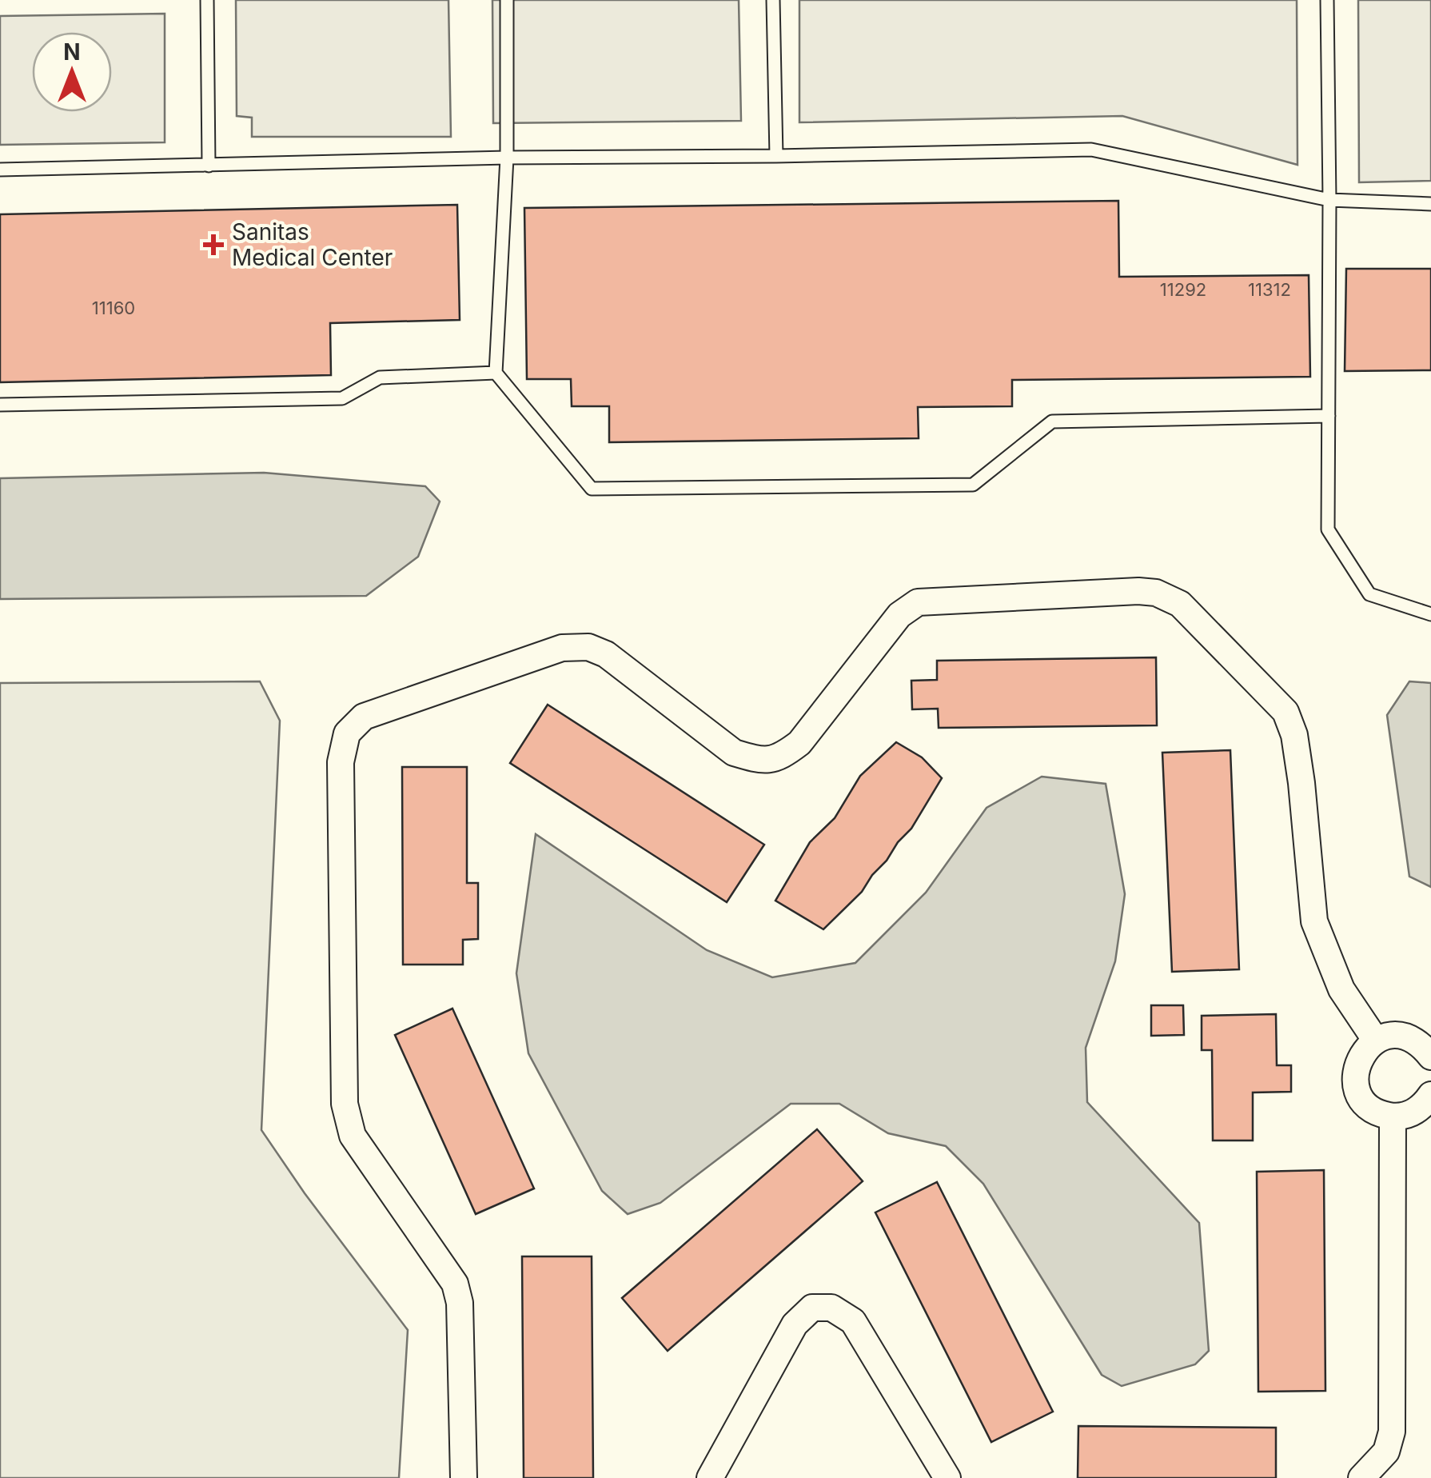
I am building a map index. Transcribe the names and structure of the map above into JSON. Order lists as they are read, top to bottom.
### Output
{
  "places": {
    "health": ["Sanitas Medical Center"]
  },
  "house_numbers": ["11292", "11312", "11160"],
  "north": "top"
}
